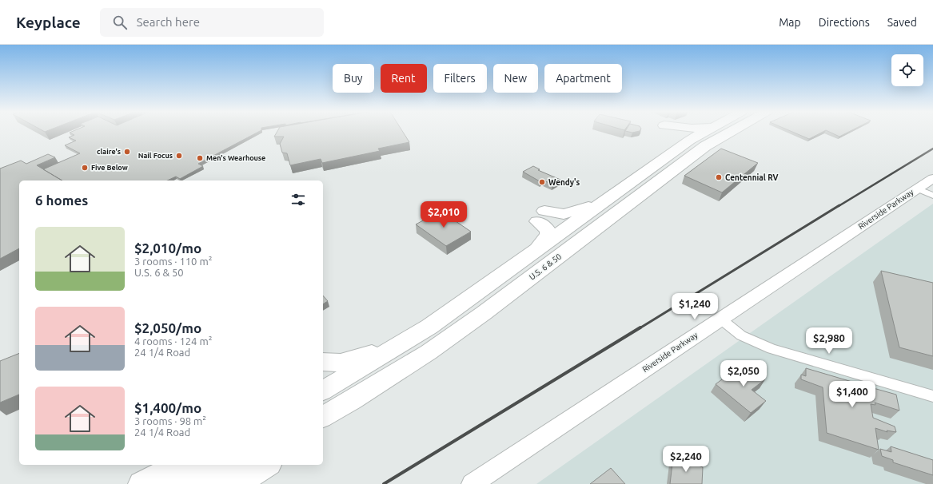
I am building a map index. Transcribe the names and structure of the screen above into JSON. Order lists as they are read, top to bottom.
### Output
{
  "streets": {
    "highway": ["U.S. 6 & 50"],
    "main road": ["Riverside Parkway"]
  },
  "places": [
    "claire's",
    "Nail Focus",
    "Men's Wearhouse",
    "Five Below",
    "Centennial RV",
    "Wendy's"
  ],
  "page": {
    "header": "Keyplace",
    "search": "Search here",
    "nav": ["Map", "Directions", "Saved"],
    "chip": [
      "Buy",
      "Rent",
      "Filters",
      "New",
      "Apartment"
    ],
    "heading": "6 homes",
    "price": [
      "$2,010",
      "$1,240",
      "$2,980",
      "$2,050",
      "$1,400",
      "$2,240"
    ],
    "list": [
      {
        "name": "$2,010/mo",
        "note": "3 rooms · 110 m² · U.S. 6 & 50"
      },
      {
        "name": "$2,050/mo",
        "note": "4 rooms · 124 m² · 24 1/4 Road"
      },
      {
        "name": "$1,400/mo",
        "note": "3 rooms · 98 m² · 24 1/4 Road"
      }
    ]
  }
}
